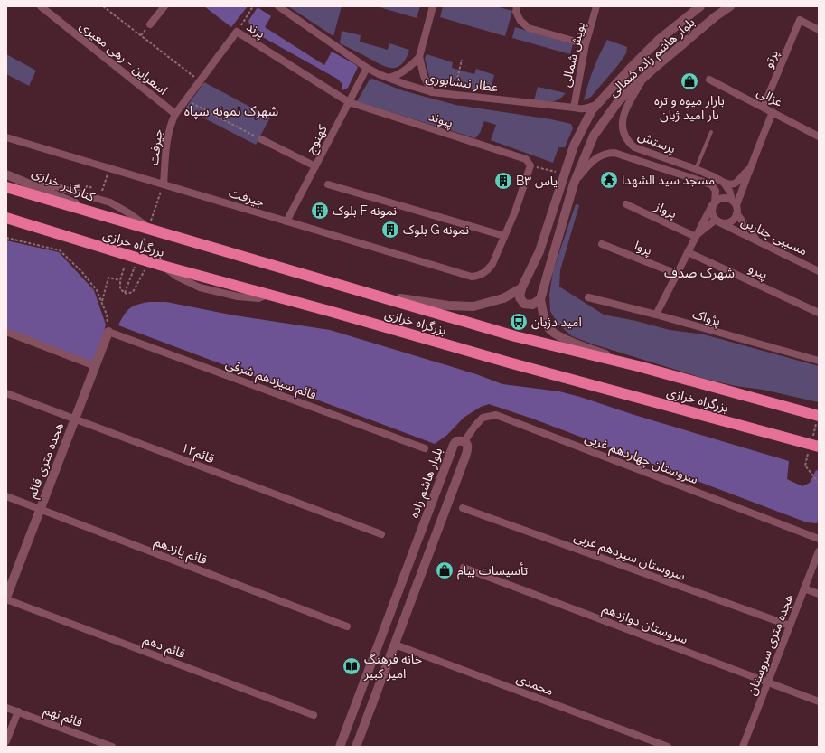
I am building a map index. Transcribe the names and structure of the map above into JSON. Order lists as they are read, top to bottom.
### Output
{
  "streets": {
    "highway": ["بزرگراه خرازی"],
    "street": [
      "پرند",
      "پویش شمالی",
      "بلوار هاشم زاده شمالی",
      "اسفراين - رهی معیری",
      "پرتو",
      "عطار نیشابوری",
      "غزالی",
      "پیوند",
      "كهنوج",
      "پرستش",
      "جیرفت",
      "کنارگذر خرازی",
      "جيرفت",
      "پرواز",
      "مسیبی چناربن",
      "پروا",
      "پیرو",
      "پژواک",
      "قائم سیزدهم شرقی",
      "قائم۱۲",
      "سروستان چهاردهم غربی",
      "هجده متری قائم",
      "بلوار هاشم زاده",
      "قائم یازدهم",
      "سروستان سیزدهم غربی",
      "سروستان دوازدهم",
      "هجده متری سروستان",
      "قائم دهم",
      "محمدی",
      "قائم نهم"
    ]
  },
  "crossings": [
    ["پرند", "اسفراين - رهی معیری"],
    ["پرند", "پیوند"],
    ["پرند", "كهنوج"],
    ["پرند", "جیرفت"],
    ["پویش شمالی", "عطار نیشابوری"],
    ["بلوار هاشم زاده شمالی", "عطار نیشابوری"],
    ["بلوار هاشم زاده شمالی", "پرستش"],
    ["بلوار هاشم زاده شمالی", "بزرگراه خرازی"],
    ["اسفراين - رهی معیری", "جیرفت"],
    ["پرتو", "غزالی"],
    ["عطار نیشابوری", "كهنوج"],
    ["پیوند", "كهنوج"],
    ["كهنوج", "جيرفت"],
    ["پرستش", "مسیبی چناربن"],
    ["جیرفت", "جيرفت"],
    ["کنارگذر خرازی", "بزرگراه خرازی"],
    ["قائم سیزدهم شرقی", "هجده متری قائم"],
    ["قائم۱۲", "هجده متری قائم"],
    ["سروستان چهاردهم غربی", "بلوار هاشم زاده"],
    ["هجده متری قائم", "قائم یازدهم"],
    ["هجده متری قائم", "قائم دهم"],
    ["سروستان سیزدهم غربی", "هجده متری سروستان"],
    ["سروستان دوازدهم", "هجده متری سروستان"]
  ],
  "districts": ["شهرک نمونه سپاه", "شهرک صدف"],
  "places": {
    "shop": ["بازار میوه و تره بار امید ژبان", "تأسیسات پیام"],
    "temple": ["مسجد سید الشهدا"],
    "building": ["B۳ یاس", "بلوک F نمونه", "بلوک G نمونه"],
    "bus stop": ["امید دژبان"],
    "library": ["خانه فرهنگ امیر کبیر"]
  }
}
